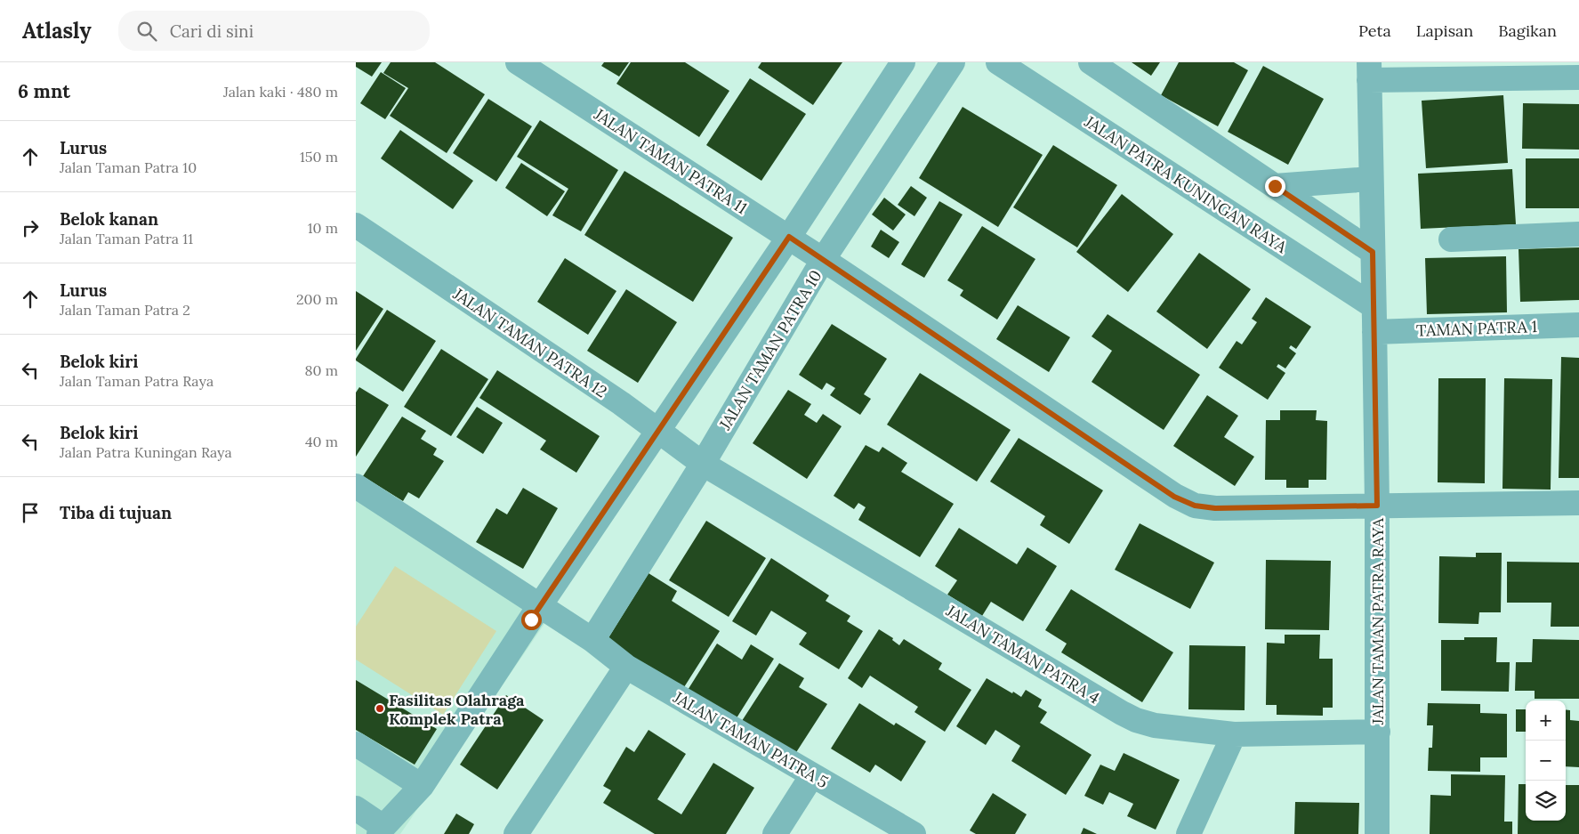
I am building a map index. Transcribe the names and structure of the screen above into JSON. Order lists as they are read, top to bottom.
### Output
{
  "streets": {
    "street": [
      "JALAN TAMAN PATRA 11",
      "JALAN PATRA KUNINGAN RAYA",
      "TAMAN PATRA 1",
      "JALAN TAMAN PATRA 12",
      "JALAN TAMAN PATRA 10",
      "JALAN TAMAN PATRA RAYA",
      "JALAN TAMAN PATRA 4",
      "JALAN TAMAN PATRA 5"
    ]
  },
  "crossings": [
    ["JALAN TAMAN PATRA 11", "JALAN TAMAN PATRA 10"],
    ["JALAN TAMAN PATRA 11", "JALAN TAMAN PATRA RAYA"],
    ["JALAN PATRA KUNINGAN RAYA", "JALAN TAMAN PATRA RAYA"],
    ["TAMAN PATRA 1", "JALAN TAMAN PATRA RAYA"],
    ["JALAN TAMAN PATRA 12", "JALAN TAMAN PATRA 10"],
    ["JALAN TAMAN PATRA 12", "JALAN TAMAN PATRA 4"],
    ["JALAN TAMAN PATRA 10", "JALAN TAMAN PATRA 4"],
    ["JALAN TAMAN PATRA 10", "JALAN TAMAN PATRA 5"],
    ["JALAN TAMAN PATRA RAYA", "JALAN TAMAN PATRA 4"]
  ],
  "places": ["Fasilitas Olahraga Komplek Patra"],
  "page": {
    "header": "Atlasly",
    "search": "Cari di sini",
    "nav": ["Peta", "Lapisan", "Bagikan"],
    "heading": ["6 mnt", "Jalan kaki · 480 m"],
    "list": [
      ["Lurus", "Jalan Taman Patra 10", "150 m"],
      ["Belok kanan", "Jalan Taman Patra 11", "10 m"],
      ["Lurus", "Jalan Taman Patra 2", "200 m"],
      ["Belok kiri", "Jalan Taman Patra Raya", "80 m"],
      ["Belok kiri", "Jalan Patra Kuningan Raya", "40 m"],
      "Tiba di tujuan"
    ],
    "map_buttons": ["+", "−"]
  }
}
